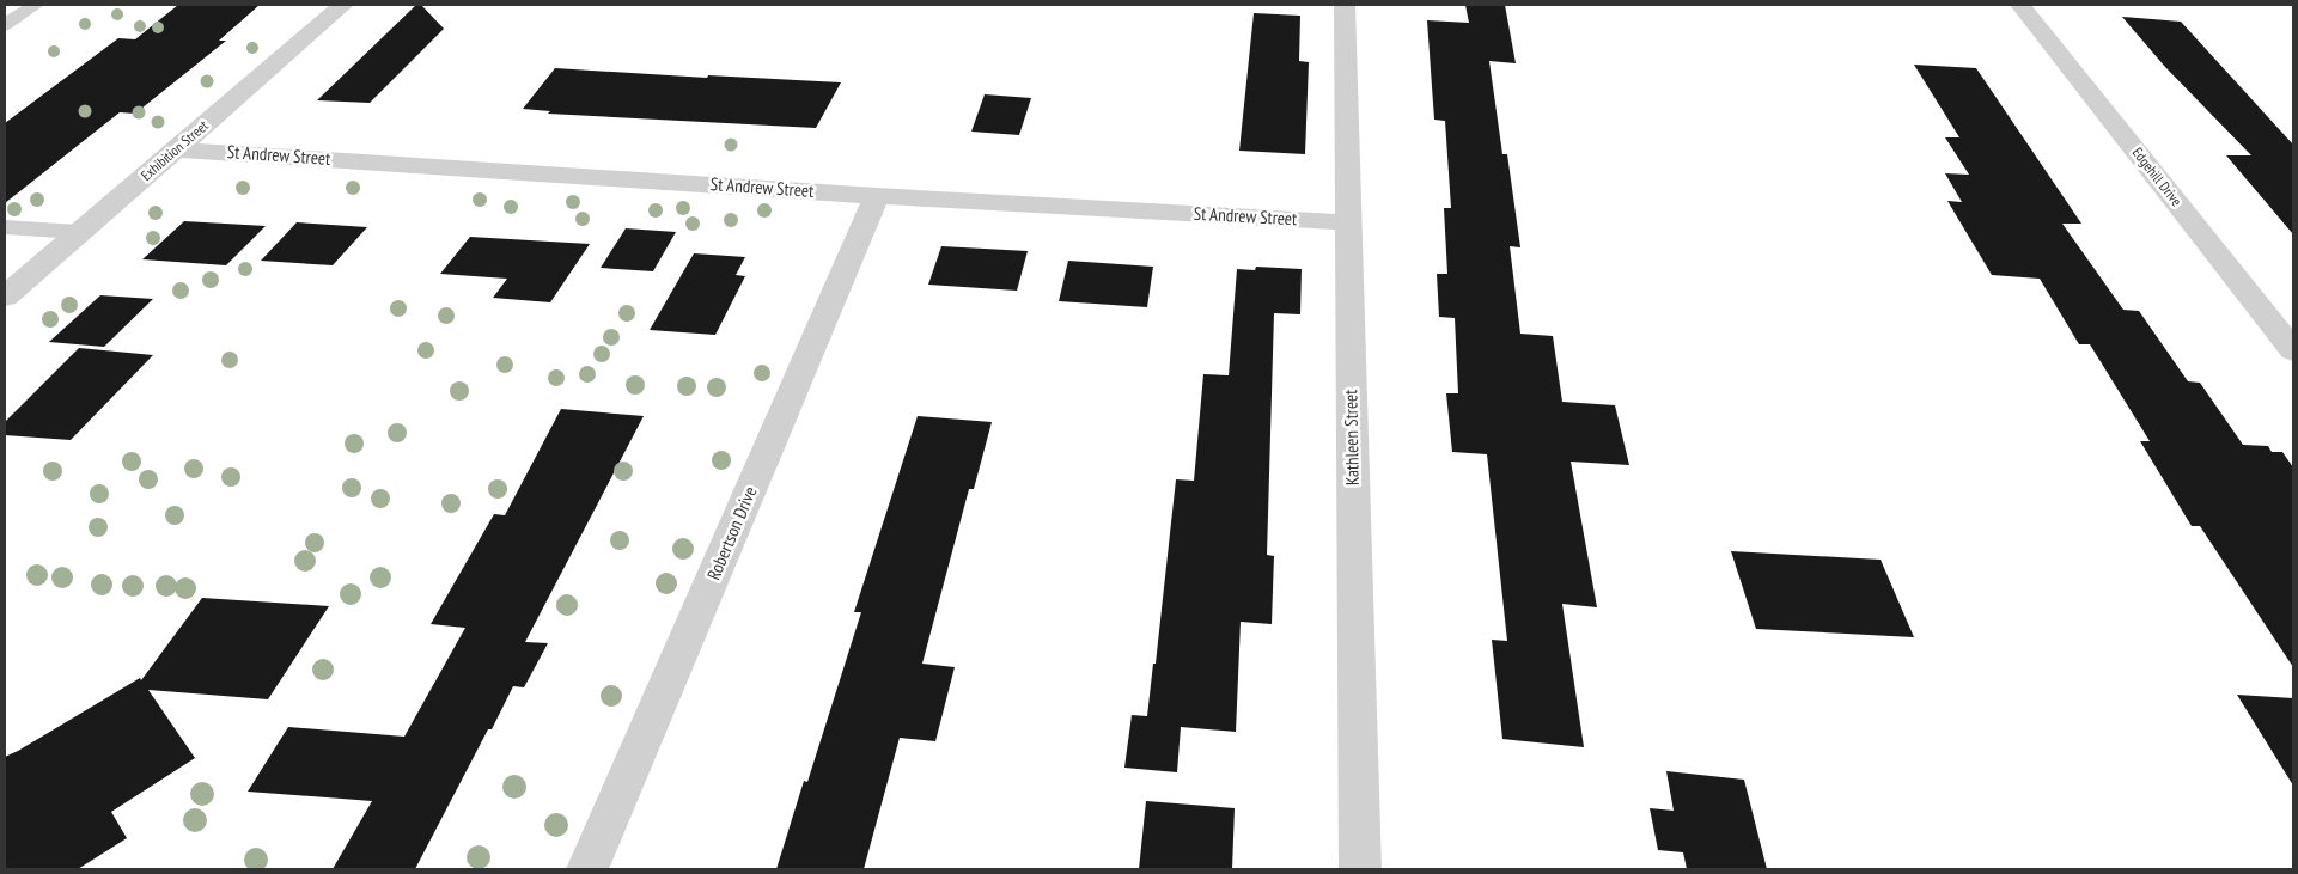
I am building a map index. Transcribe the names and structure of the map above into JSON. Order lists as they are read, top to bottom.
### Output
{
  "streets": {
    "street": [
      "Exhibition Street",
      "St Andrew Street",
      "Edgehill Drive",
      "Kathleen Street",
      "Robertson Drive"
    ]
  },
  "crossings": [
    ["Exhibition Street", "St Andrew Street"],
    ["St Andrew Street", "Kathleen Street"],
    ["St Andrew Street", "Robertson Drive"]
  ]
}
